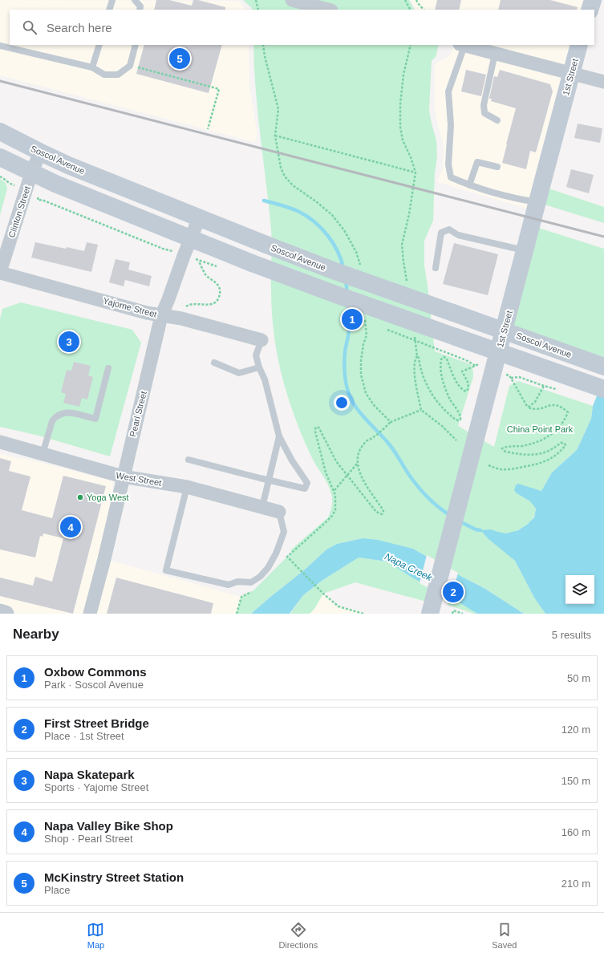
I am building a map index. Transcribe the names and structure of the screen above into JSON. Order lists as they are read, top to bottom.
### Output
{
  "streets": {
    "main road": ["1st Street", "Soscol Avenue"],
    "street": [
      "Clinton Street",
      "Yajome Street",
      "Pearl Street",
      "West Street"
    ]
  },
  "crossings": [
    ["1st Street", "Soscol Avenue"],
    ["Soscol Avenue", "Clinton Street"],
    ["Soscol Avenue", "Pearl Street"],
    ["Clinton Street", "Yajome Street"],
    ["Yajome Street", "Pearl Street"],
    ["Pearl Street", "West Street"]
  ],
  "water": ["Napa Creek"],
  "parks": ["China Point Park"],
  "places": ["Yoga West"],
  "page": {
    "search": "Search here",
    "pins": [
      "5",
      "1",
      "3",
      "4",
      "2"
    ],
    "heading": ["Nearby", "5 results"],
    "list": [
      {
        "mark": "1",
        "name": "Oxbow Commons",
        "note": "Park · Soscol Avenue",
        "value": "50 m"
      },
      {
        "mark": "2",
        "name": "First Street Bridge",
        "note": "Place · 1st Street",
        "value": "120 m"
      },
      {
        "mark": "3",
        "name": "Napa Skatepark",
        "note": "Sports · Yajome Street",
        "value": "150 m"
      },
      {
        "mark": "4",
        "name": "Napa Valley Bike Shop",
        "note": "Shop · Pearl Street",
        "value": "160 m"
      },
      {
        "mark": "5",
        "name": "McKinstry Street Station",
        "note": "Place",
        "value": "210 m"
      }
    ],
    "nav": ["Map", "Directions", "Saved"]
  }
}
